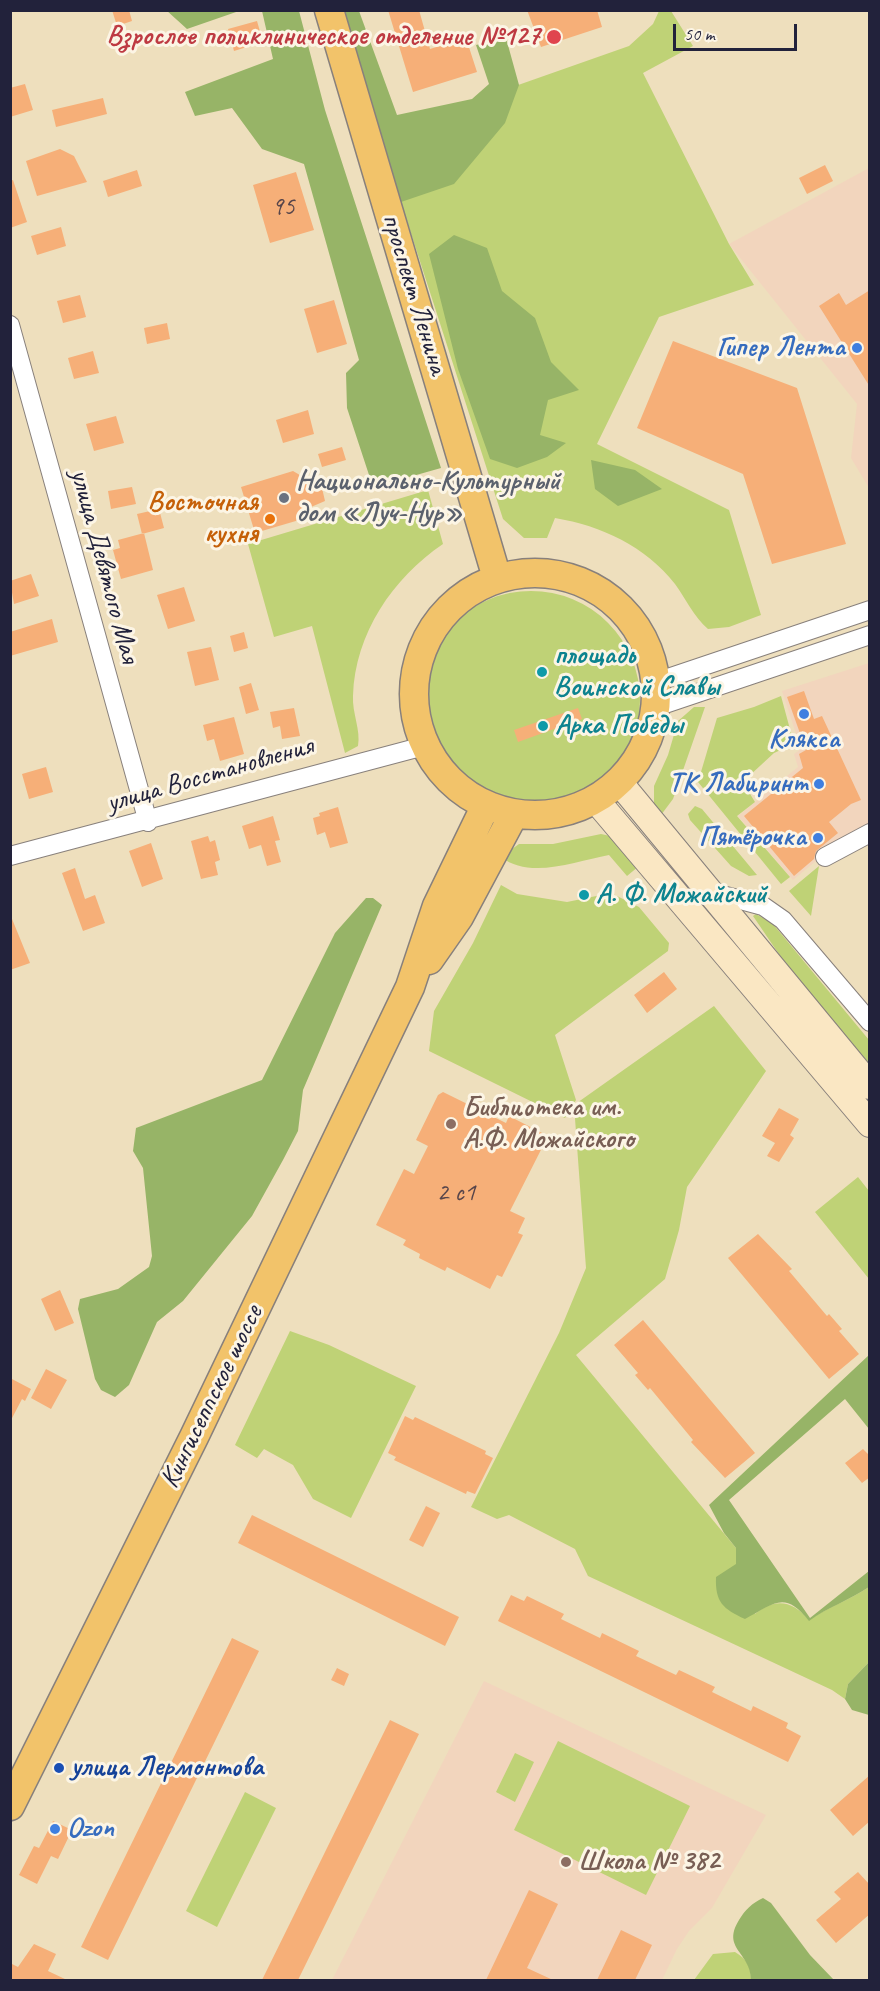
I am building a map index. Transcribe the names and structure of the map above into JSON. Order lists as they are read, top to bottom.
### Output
{
  "streets": {
    "main road": ["проспект Ленина", "Кингисеппское шоссе"],
    "street": ["улица Девятого Мая", "улица Восстановления"]
  },
  "crossings": [
    ["улица Девятого Мая", "улица Восстановления"]
  ],
  "places": [
    "Взрослое поликлиническое отделение №127",
    "Гипер Лента",
    "Национально-Культурный дом «Луч-Нур»",
    "Восточная кухня",
    "площадь Воинской Славы",
    "Клякса",
    "Арка Победы",
    "ТК Лабиринт",
    "Пятёрочка",
    "А. Ф. Можайский",
    "Библиотека им. А.Ф. Можайского",
    "улица Лермонтова",
    "Ozon",
    "Школа № 382"
  ],
  "house_numbers": ["95", "2 с1"],
  "scale_bar": "50 m"
}
